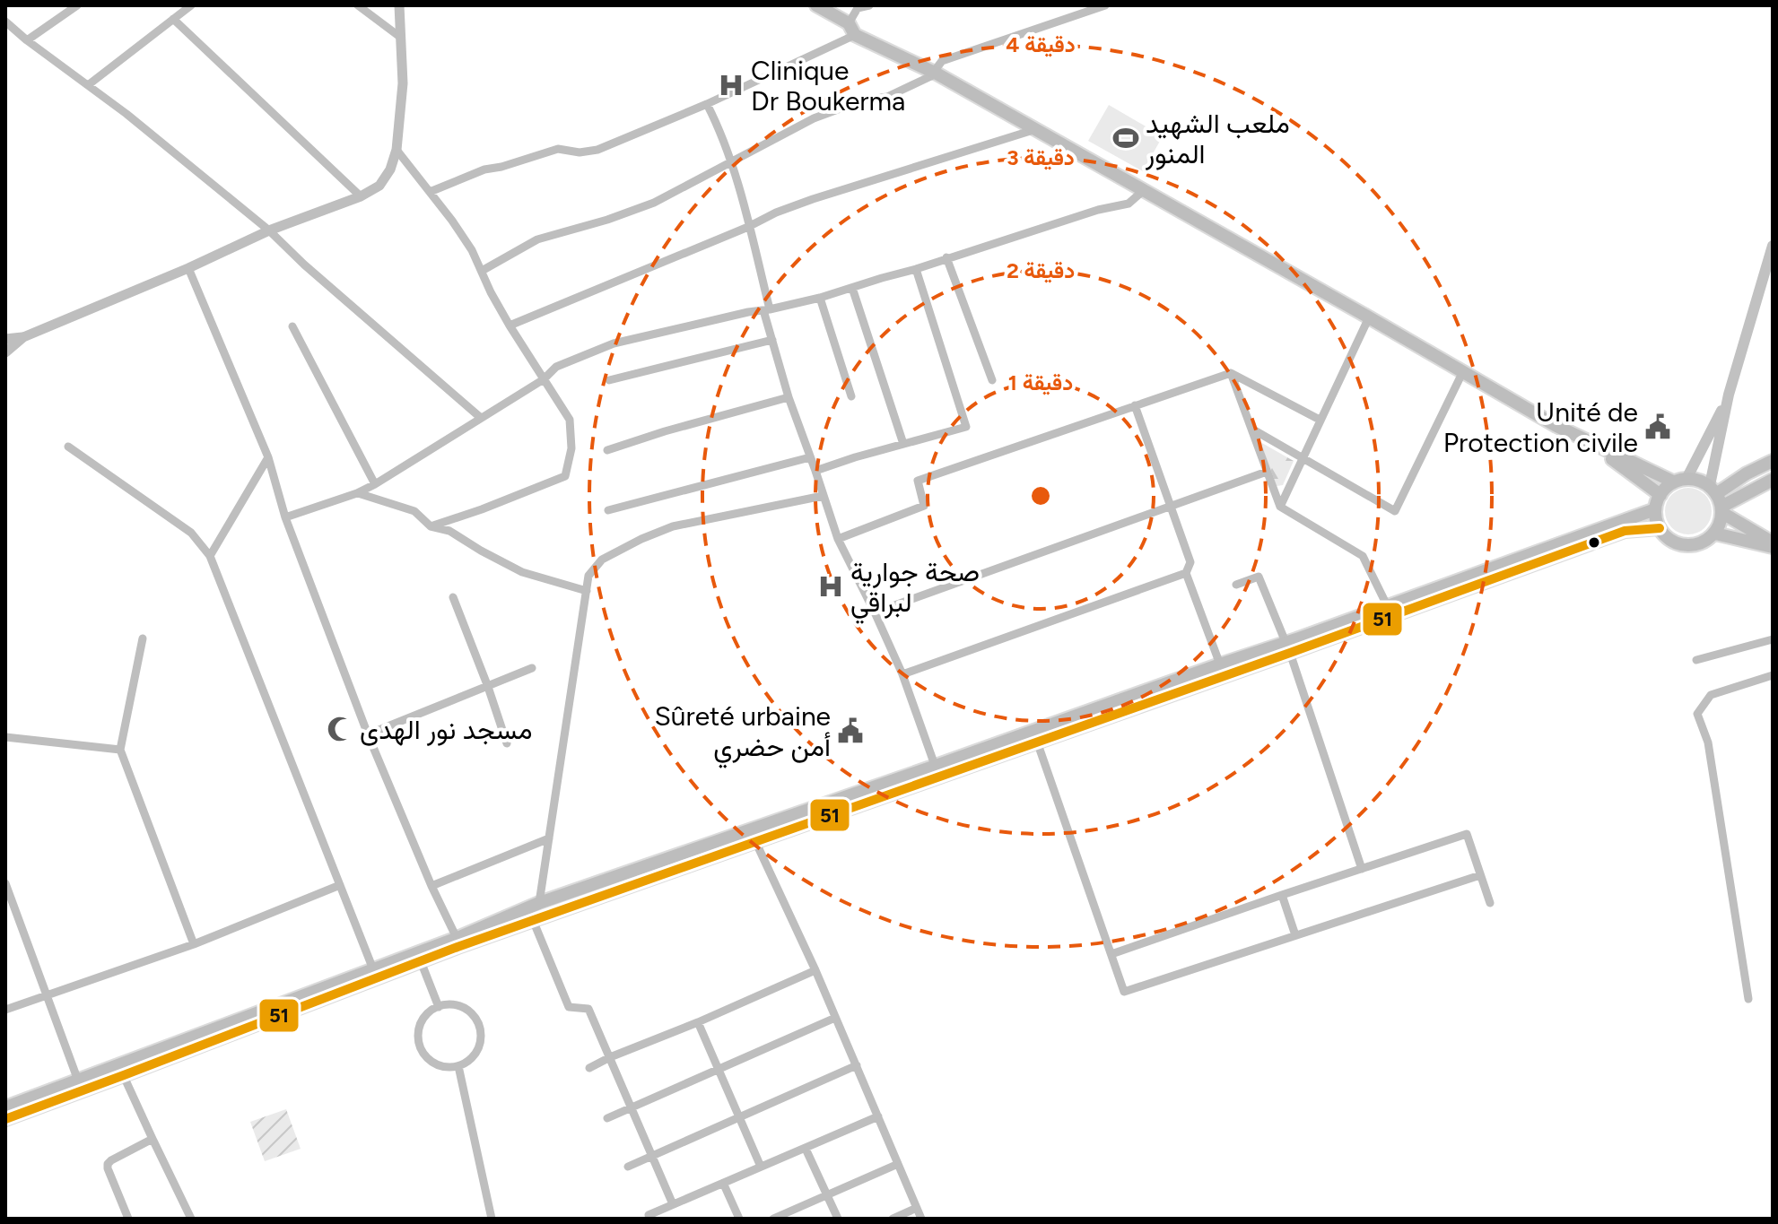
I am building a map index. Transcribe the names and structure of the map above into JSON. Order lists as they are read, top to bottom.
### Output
{
  "places": {
    "hospital": ["Clinique Dr Boukerma", "صحة جوارية لبراقي"],
    "sports": ["ملعب الشهيد المنور"],
    "public building": ["Unité de Protection civile", "Sûreté urbaine أمن حضري"],
    "mosque": ["مسجد نور الهدى"]
  },
  "lines": ["transit line 51"],
  "rings": [
    "4 دقيقة",
    "3 دقيقة",
    "2 دقيقة",
    "1 دقيقة"
  ]
}
